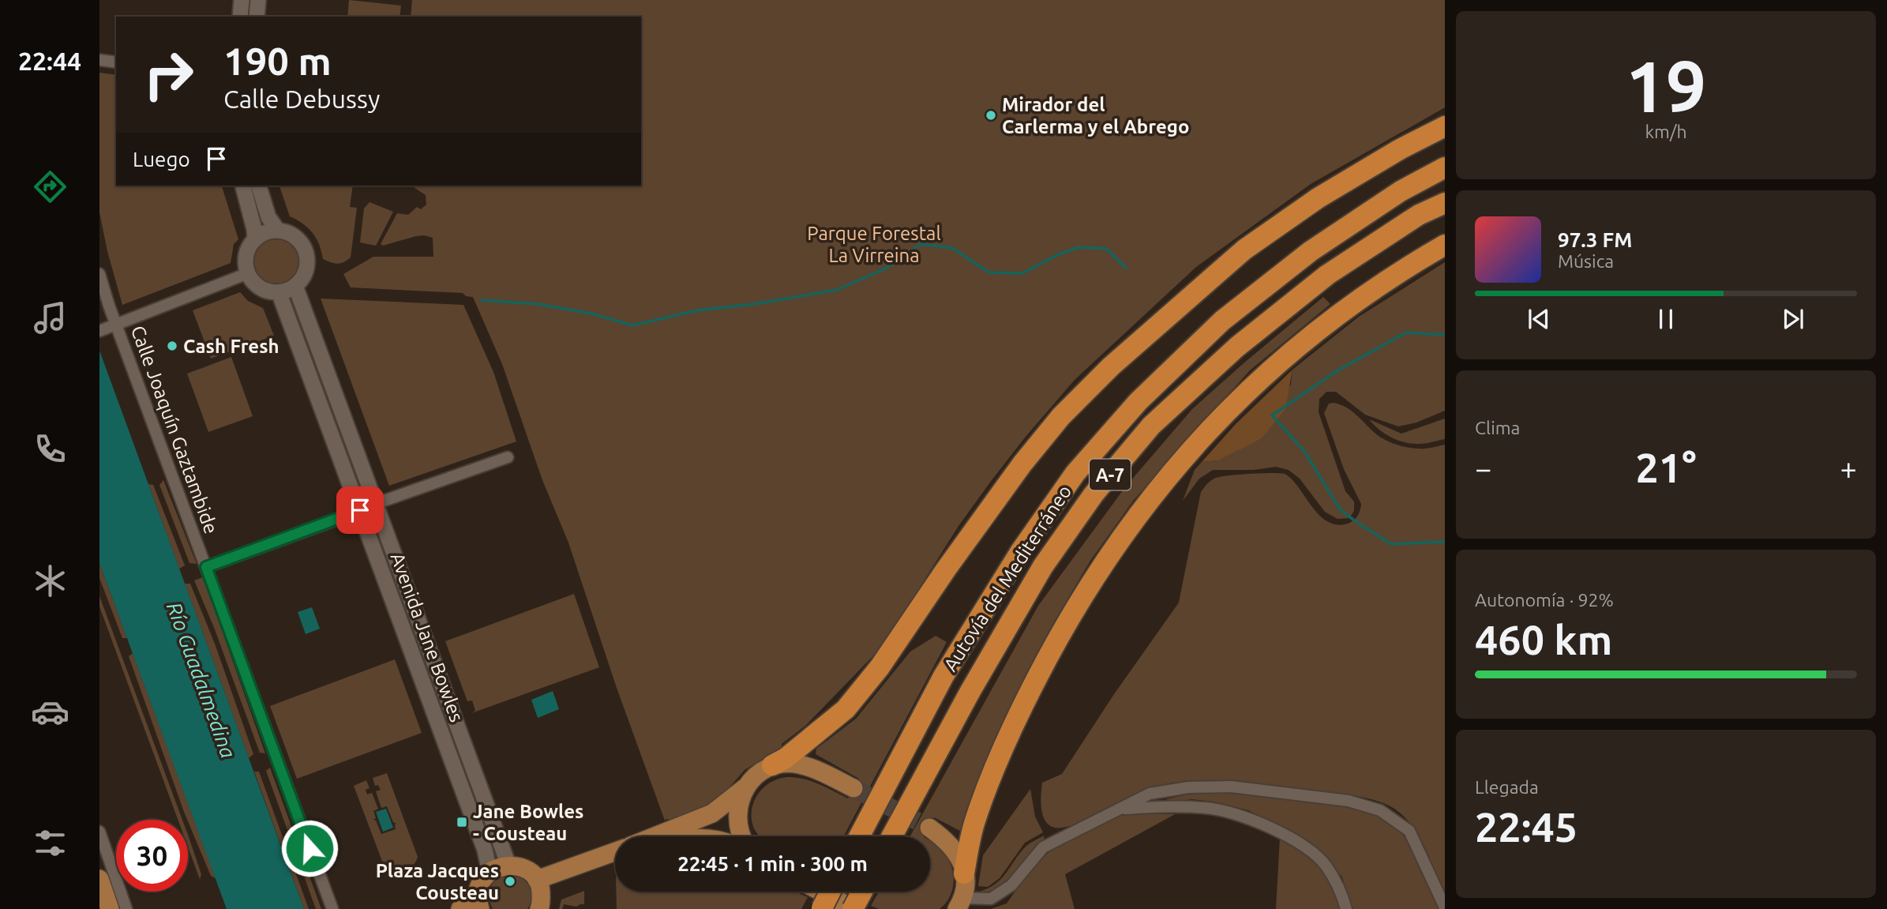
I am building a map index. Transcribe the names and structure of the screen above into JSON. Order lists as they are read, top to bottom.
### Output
{
  "streets": {
    "highway": ["A-7", "Autovía del Mediterráneo"],
    "main road": ["Avenida Jane Bowles"],
    "street": ["Calle Joaquín Gaztambide"]
  },
  "water": ["Río Guadalmedina"],
  "parks": ["Parque Forestal La Virreina"],
  "places": {
    "other": ["Mirador del Carlerma y el Abrego", "Cash Fresh", "Plaza Jacques Cousteau"],
    "transit": ["Jane Bowles - Cousteau"]
  },
  "page": {
    "tabs": "22:44",
    "tile": [
      ["19", "km/h"],
      "Clima",
      ["Autonomía · 92%", "460 km"],
      ["Llegada", "22:45"]
    ],
    "turn": ["190 m", "Calle Debussy"],
    "then": "Luego",
    "song": ["97.3 FM", "Música"],
    "heat": ["−", "21°", "+"],
    "limit": "30",
    "trip": "22:45 · 1 min · 300 m"
  }
}
